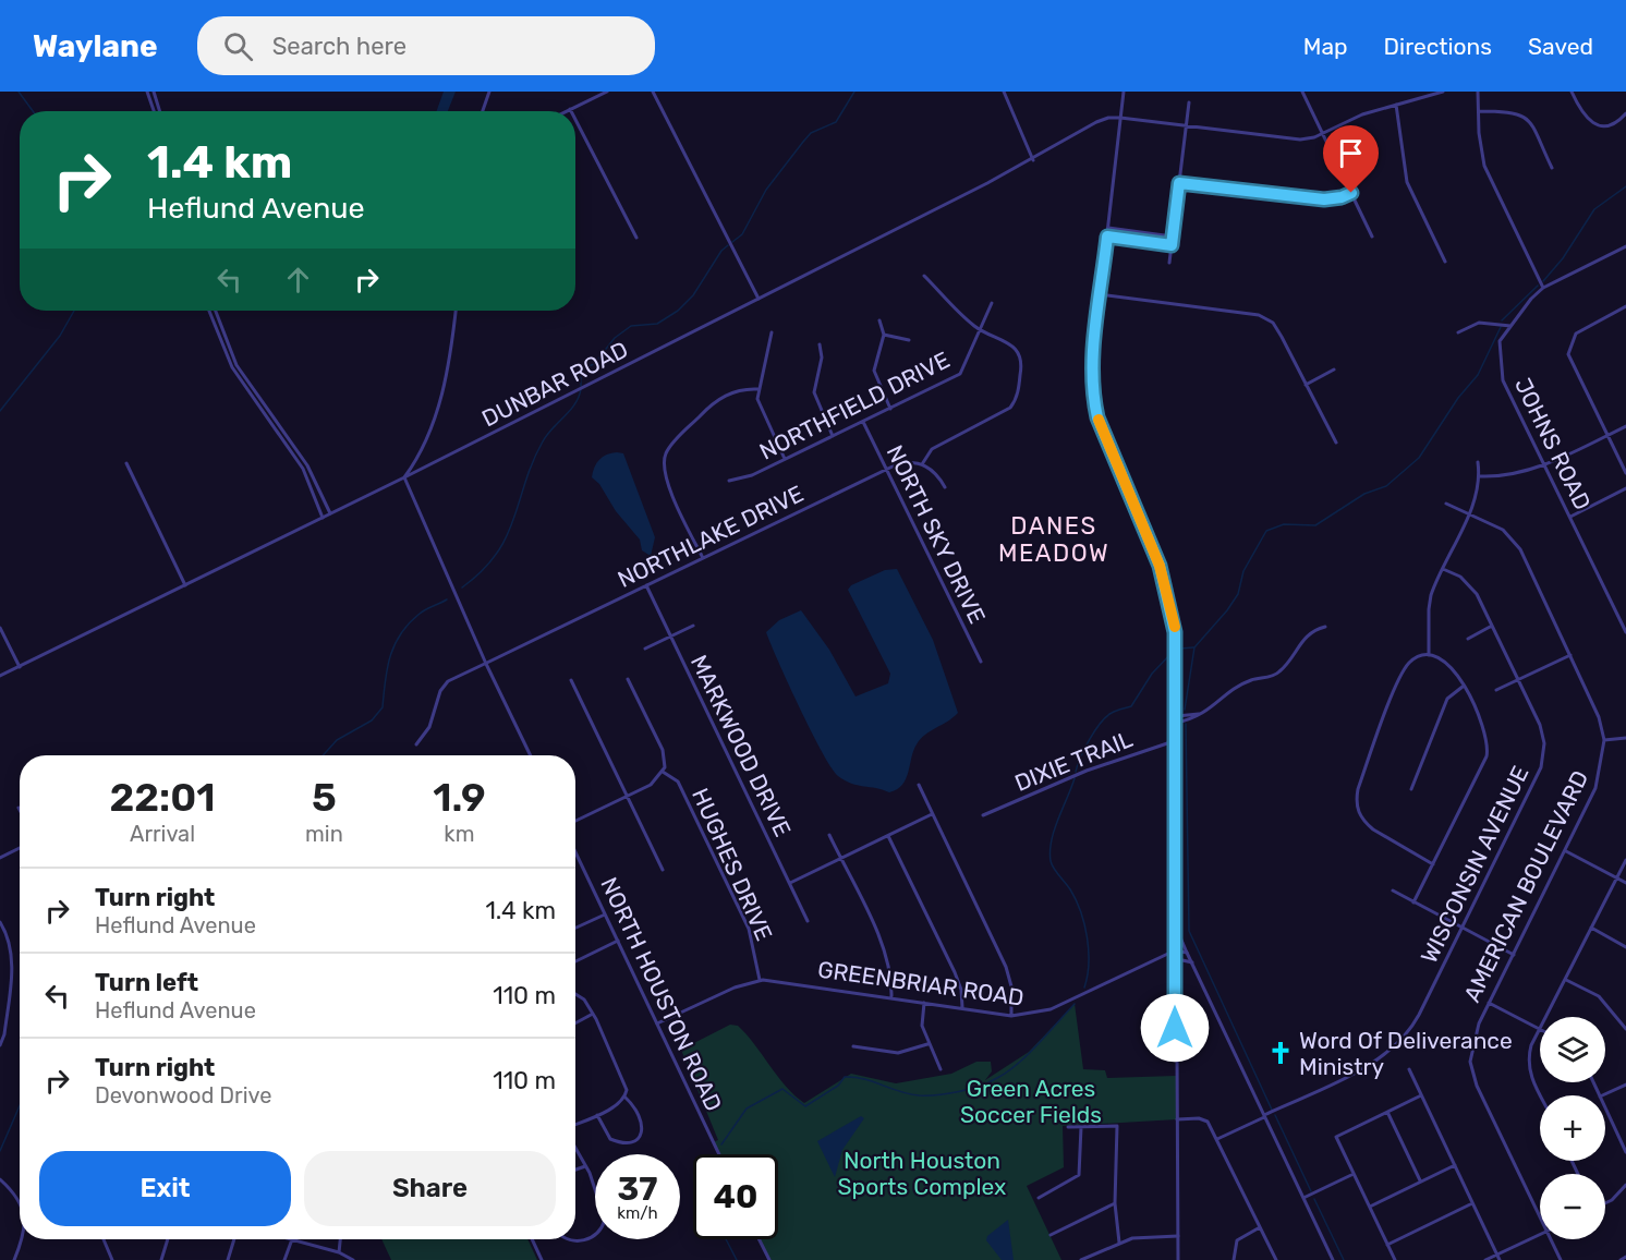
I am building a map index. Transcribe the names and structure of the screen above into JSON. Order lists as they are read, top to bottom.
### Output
{
  "streets": {
    "street": [
      "DUNBAR ROAD",
      "NORTHFIELD DRIVE",
      "JOHNS ROAD",
      "NORTH SKY DRIVE",
      "NORTHLAKE DRIVE",
      "MARKWOOD DRIVE",
      "DIXIE TRAIL",
      "HUGHES DRIVE",
      "WISCONSIN AVENUE",
      "AMERICAN BOULEVARD",
      "GREENBRIAR ROAD",
      "NORTH HOUSTON ROAD"
    ]
  },
  "crossings": [
    ["NORTHFIELD DRIVE", "NORTH SKY DRIVE"],
    ["NORTH SKY DRIVE", "NORTHLAKE DRIVE"],
    ["NORTHLAKE DRIVE", "MARKWOOD DRIVE"],
    ["HUGHES DRIVE", "GREENBRIAR ROAD"],
    ["GREENBRIAR ROAD", "NORTH HOUSTON ROAD"]
  ],
  "districts": ["DANES MEADOW"],
  "parks": ["Green Acres Soccer Fields", "North Houston Sports Complex"],
  "places": {
    "church": ["Word Of Deliverance Ministry"]
  },
  "page": {
    "header": "Waylane",
    "search": "Search here",
    "nav": ["Map", "Directions", "Saved"],
    "turn": ["1.4 km", "Heflund Avenue"],
    "eta": [
      "22:01",
      "Arrival",
      "5",
      "min",
      "1.9",
      "km"
    ],
    "list": [
      {
        "name": "Turn right",
        "note": "Heflund Avenue",
        "value": "1.4 km"
      },
      {
        "name": "Turn left",
        "note": "Heflund Avenue",
        "value": "110 m"
      },
      {
        "name": "Turn right",
        "note": "Devonwood Drive",
        "value": "110 m"
      }
    ],
    "map_buttons": ["+", "−"],
    "buttons": ["Exit", "Share"],
    "speed": "37 km/h",
    "limit": "40"
  }
}
